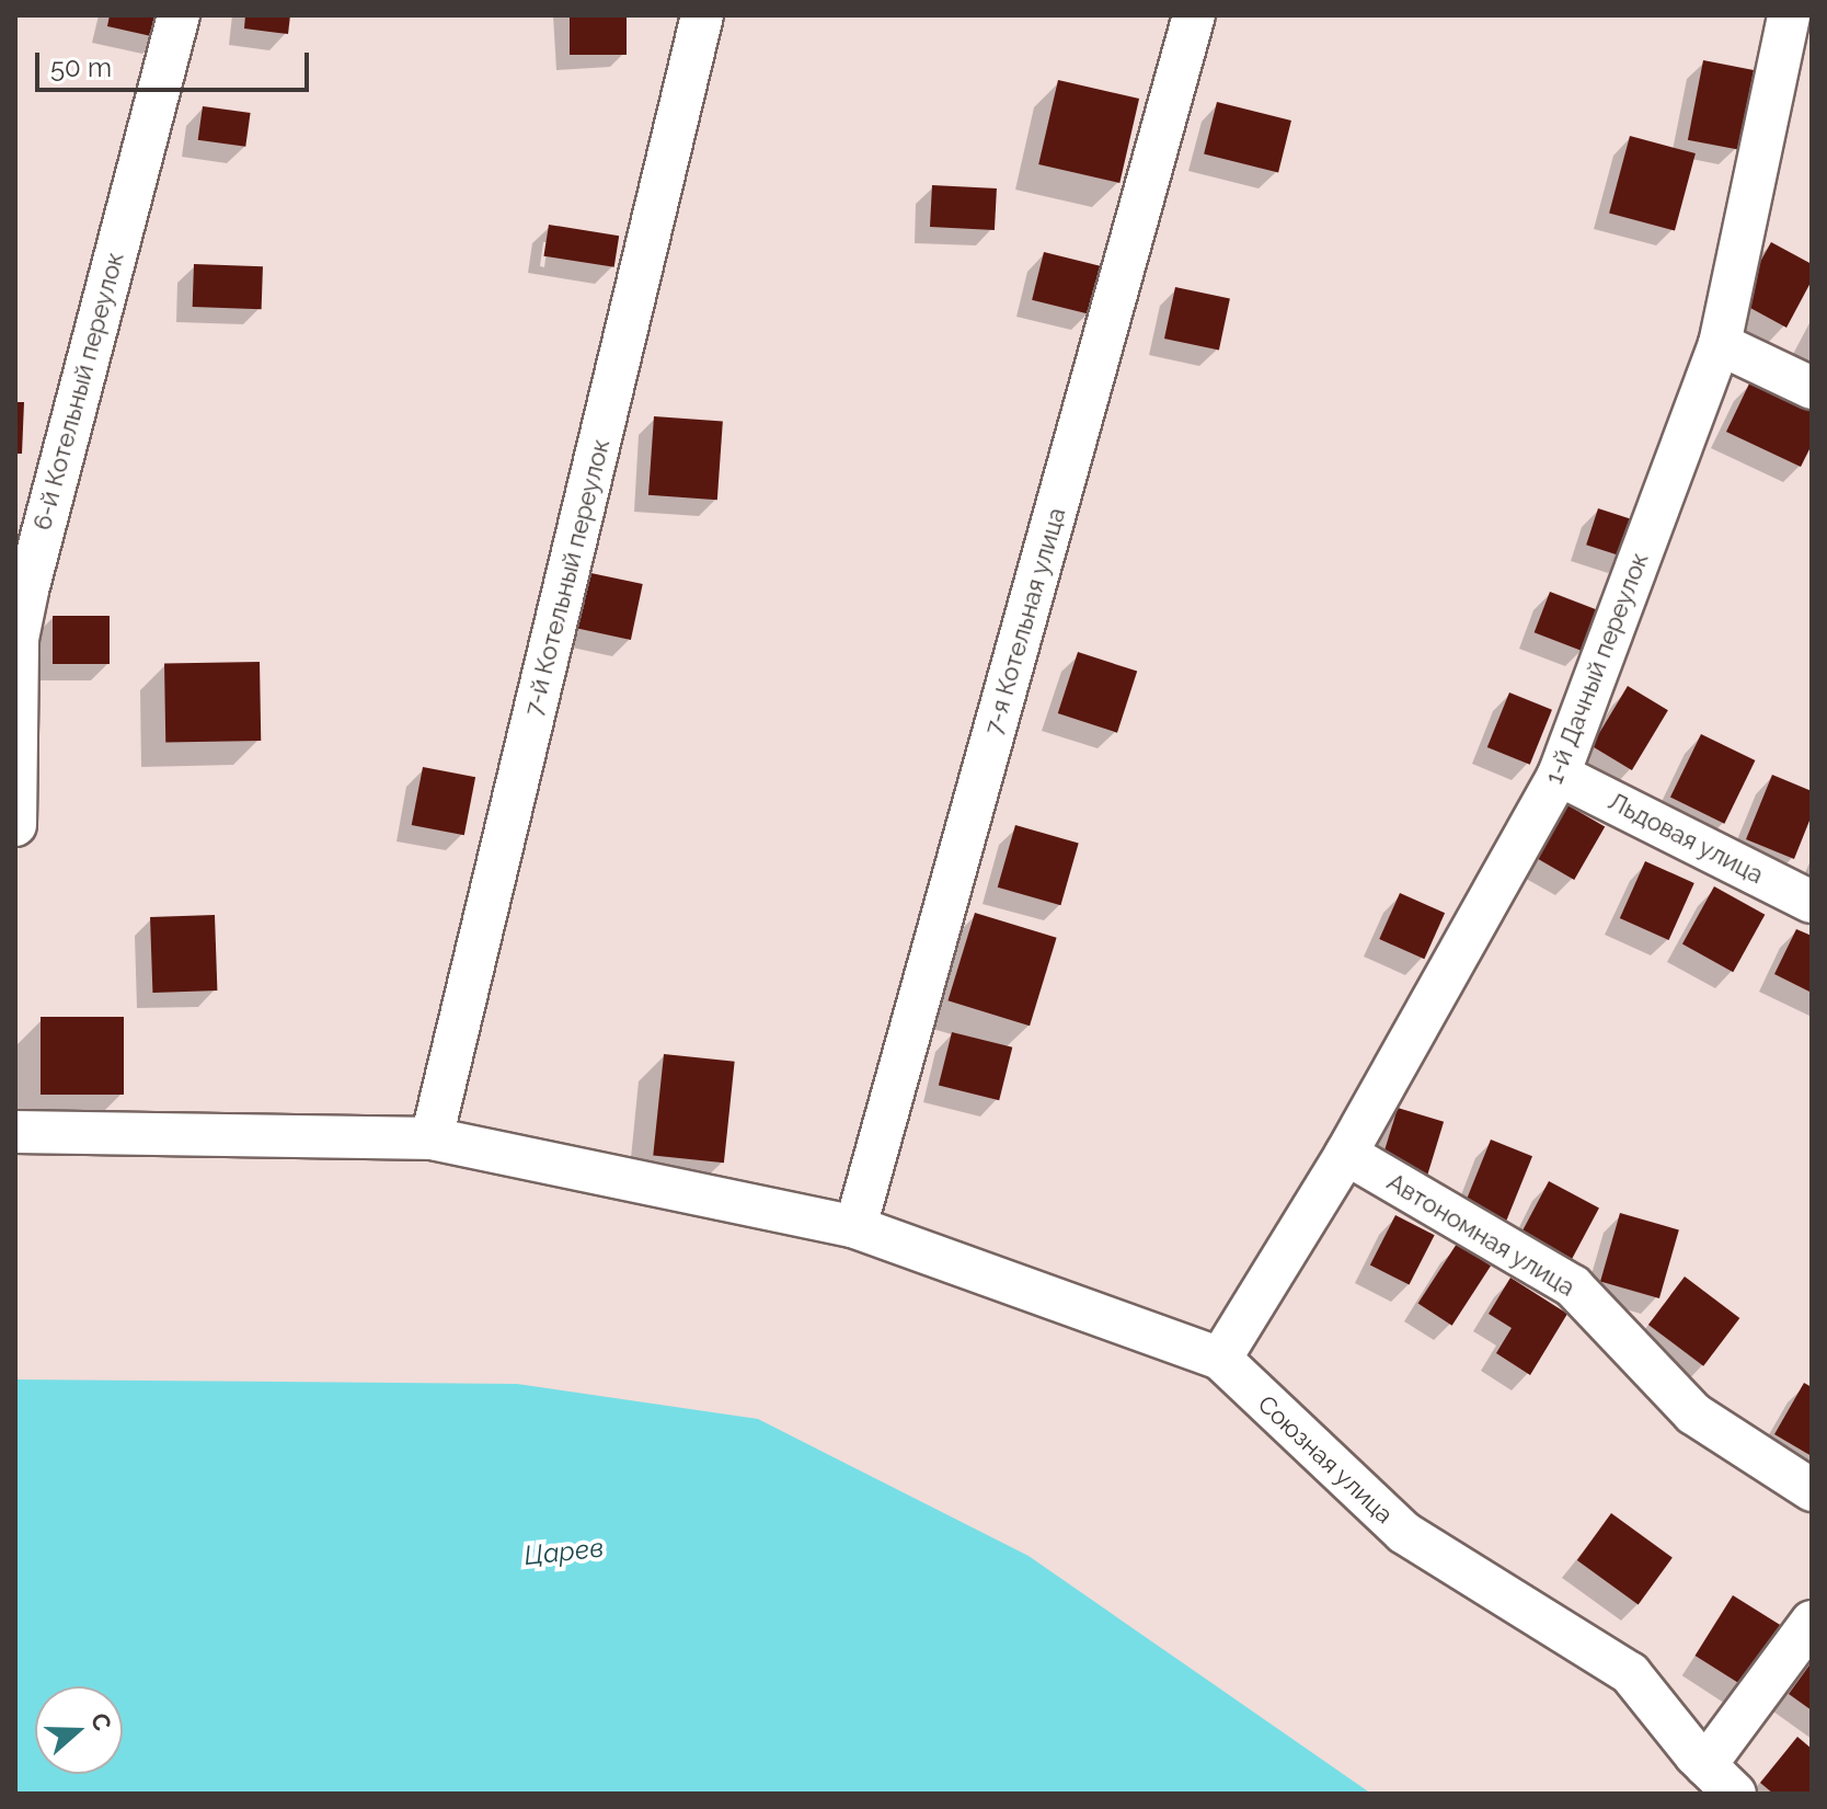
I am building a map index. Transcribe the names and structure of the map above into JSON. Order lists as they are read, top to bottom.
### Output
{
  "streets": {
    "street": [
      "6-й Котельный переулок",
      "7-й Котельный переулок",
      "7-я Котельная улица",
      "1-й Дачный переулок",
      "Льдовая улица",
      "Автономная улица",
      "Союзная улица"
    ]
  },
  "crossings": [
    ["7-й Котельный переулок", "Союзная улица"],
    ["7-я Котельная улица", "Союзная улица"],
    ["1-й Дачный переулок", "Льдовая улица"],
    ["1-й Дачный переулок", "Автономная улица"],
    ["1-й Дачный переулок", "Союзная улица"]
  ],
  "water": ["Царев"],
  "scale_bar": "50 m",
  "north": "right"
}
